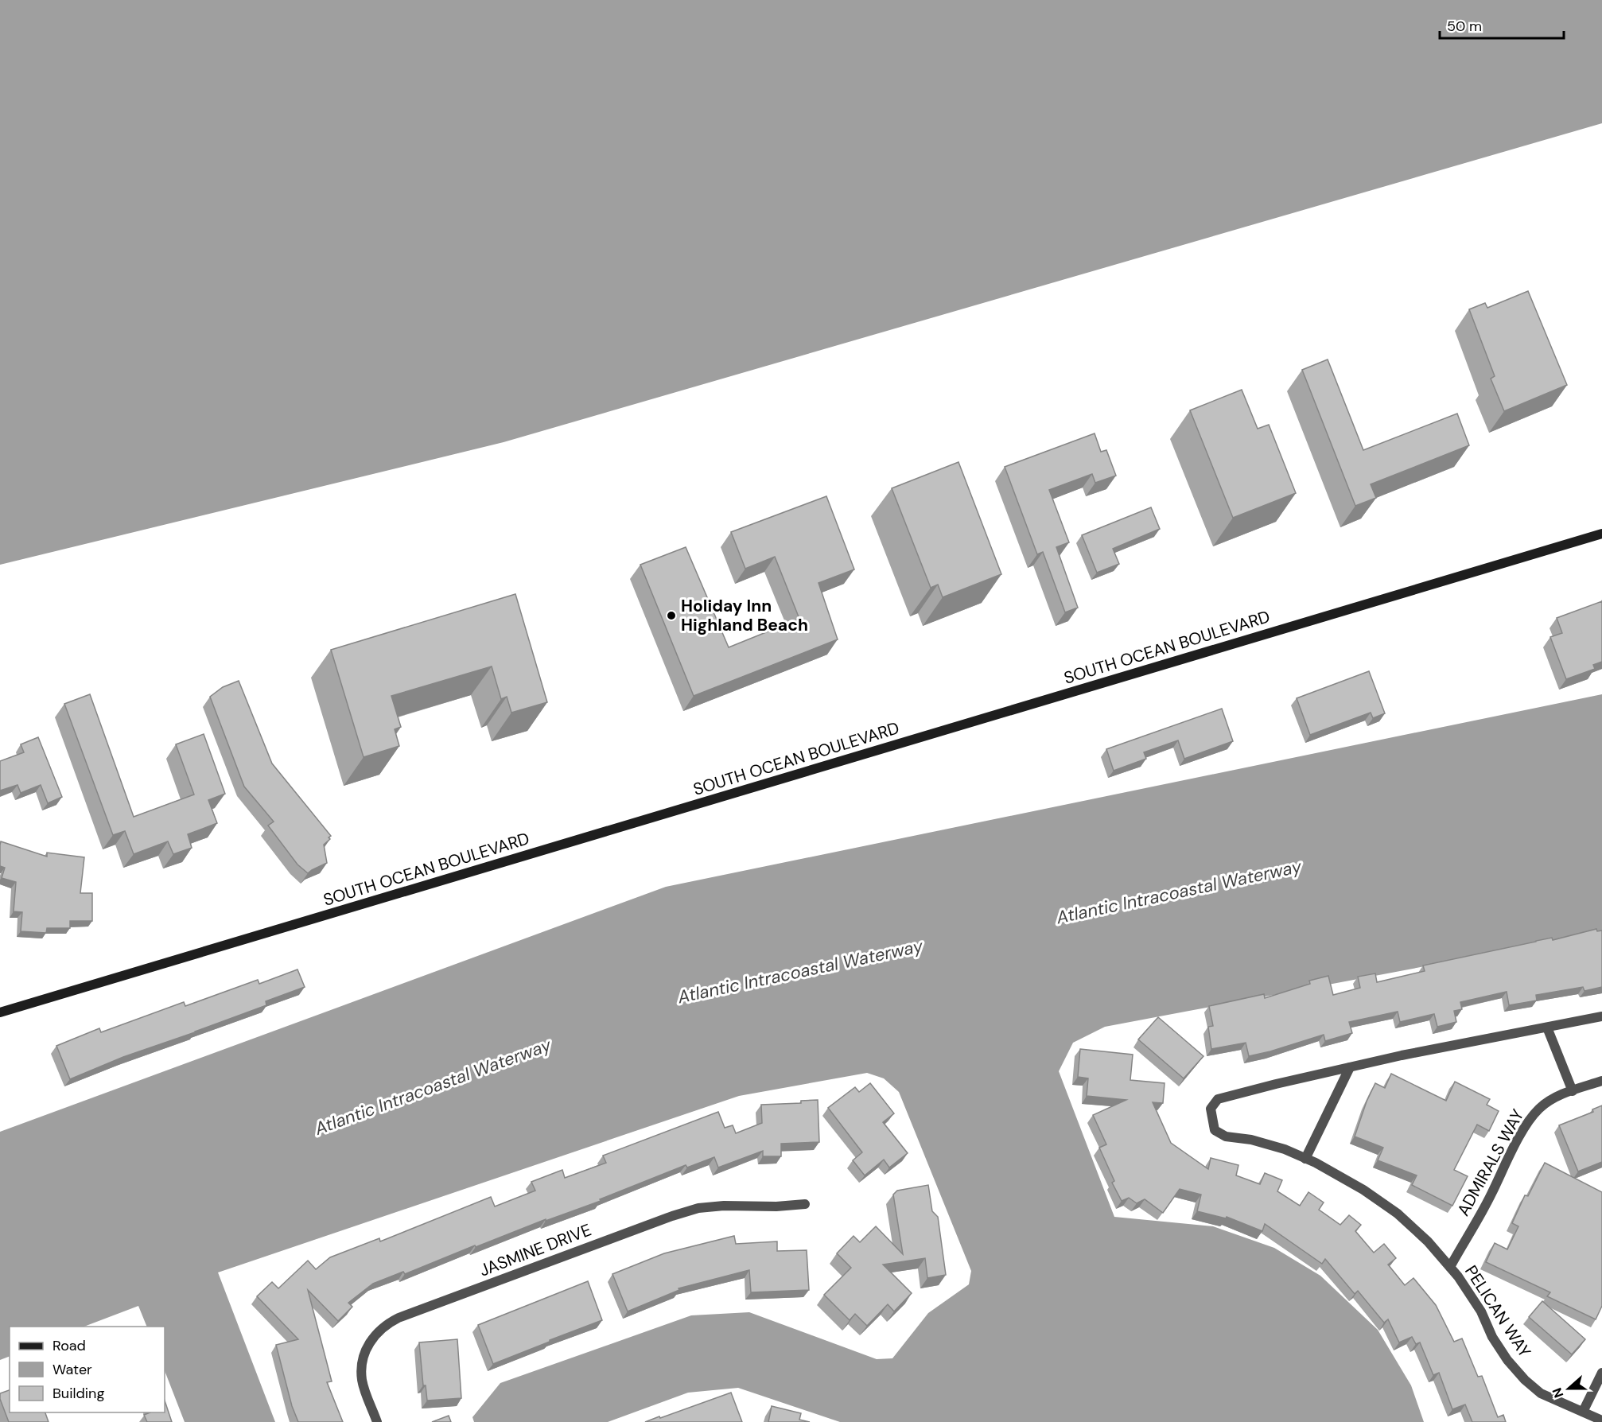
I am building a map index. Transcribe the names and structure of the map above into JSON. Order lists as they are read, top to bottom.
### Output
{
  "streets": {
    "main road": ["SOUTH OCEAN BOULEVARD"],
    "street": ["ADMIRALS WAY", "JASMINE DRIVE", "PELICAN WAY"]
  },
  "crossings": [
    ["ADMIRALS WAY", "PELICAN WAY"]
  ],
  "water": ["Atlantic Intracoastal Waterway"],
  "places": ["Holiday Inn Highland Beach"],
  "legend": ["Road", "Water", "Building"],
  "scale_bar": "50 m",
  "north": "left"
}
